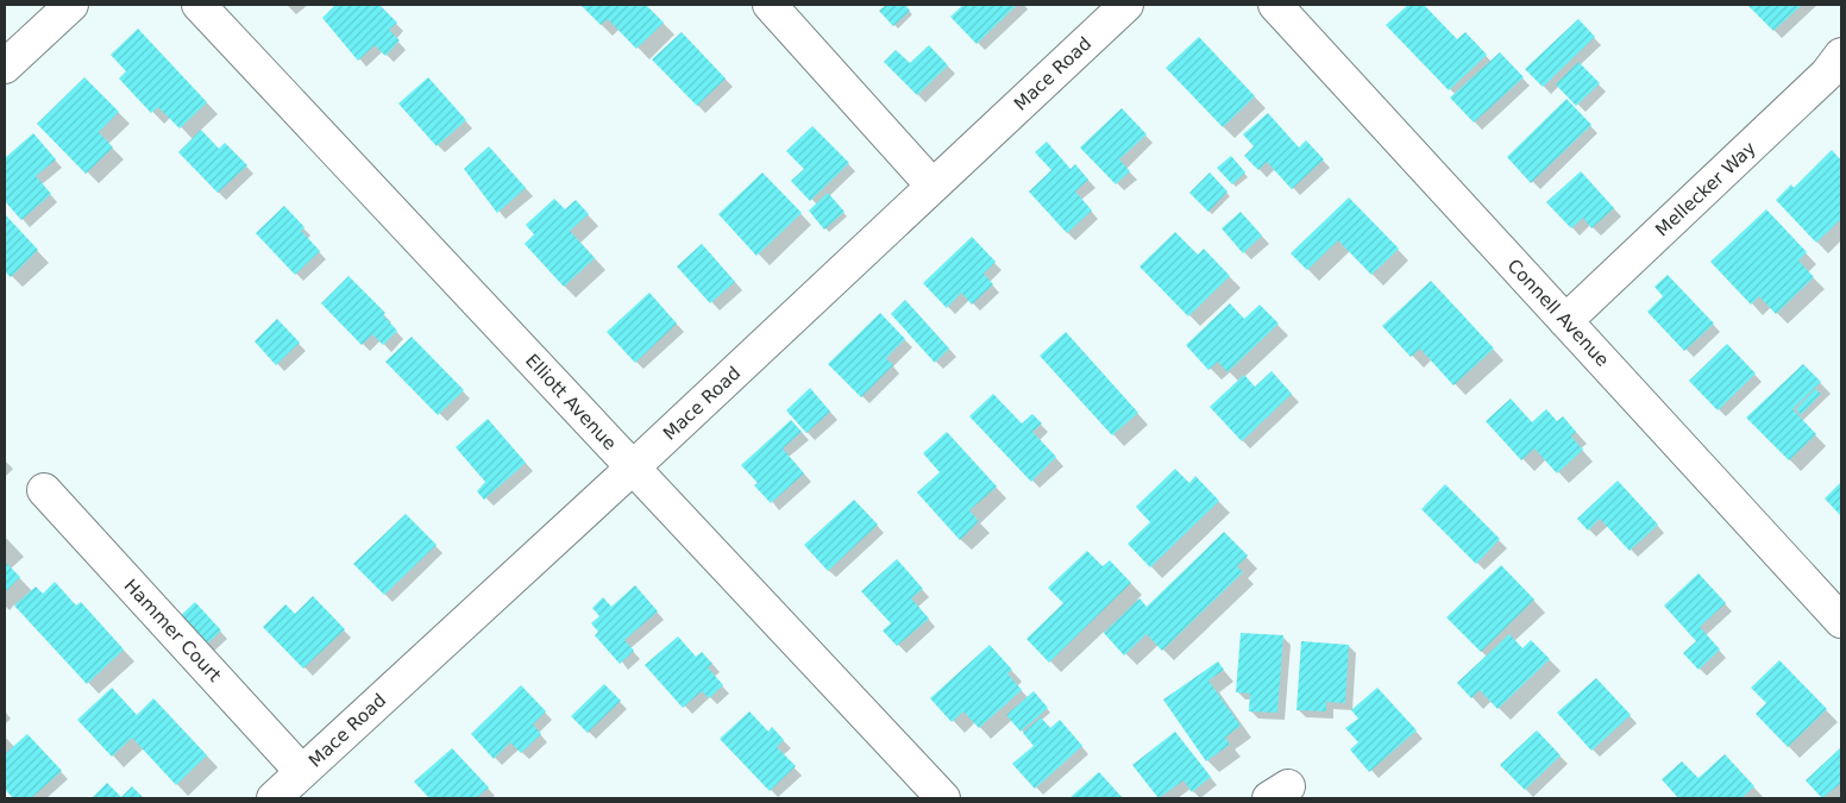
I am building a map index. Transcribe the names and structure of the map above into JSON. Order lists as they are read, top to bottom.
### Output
{
  "streets": {
    "street": [
      "Mace Road",
      "Mellecker Way",
      "Connell Avenue",
      "Elliott Avenue",
      "Hammer Court"
    ]
  },
  "crossings": [
    ["Mace Road", "Elliott Avenue"],
    ["Mace Road", "Hammer Court"],
    ["Mellecker Way", "Connell Avenue"]
  ]
}
